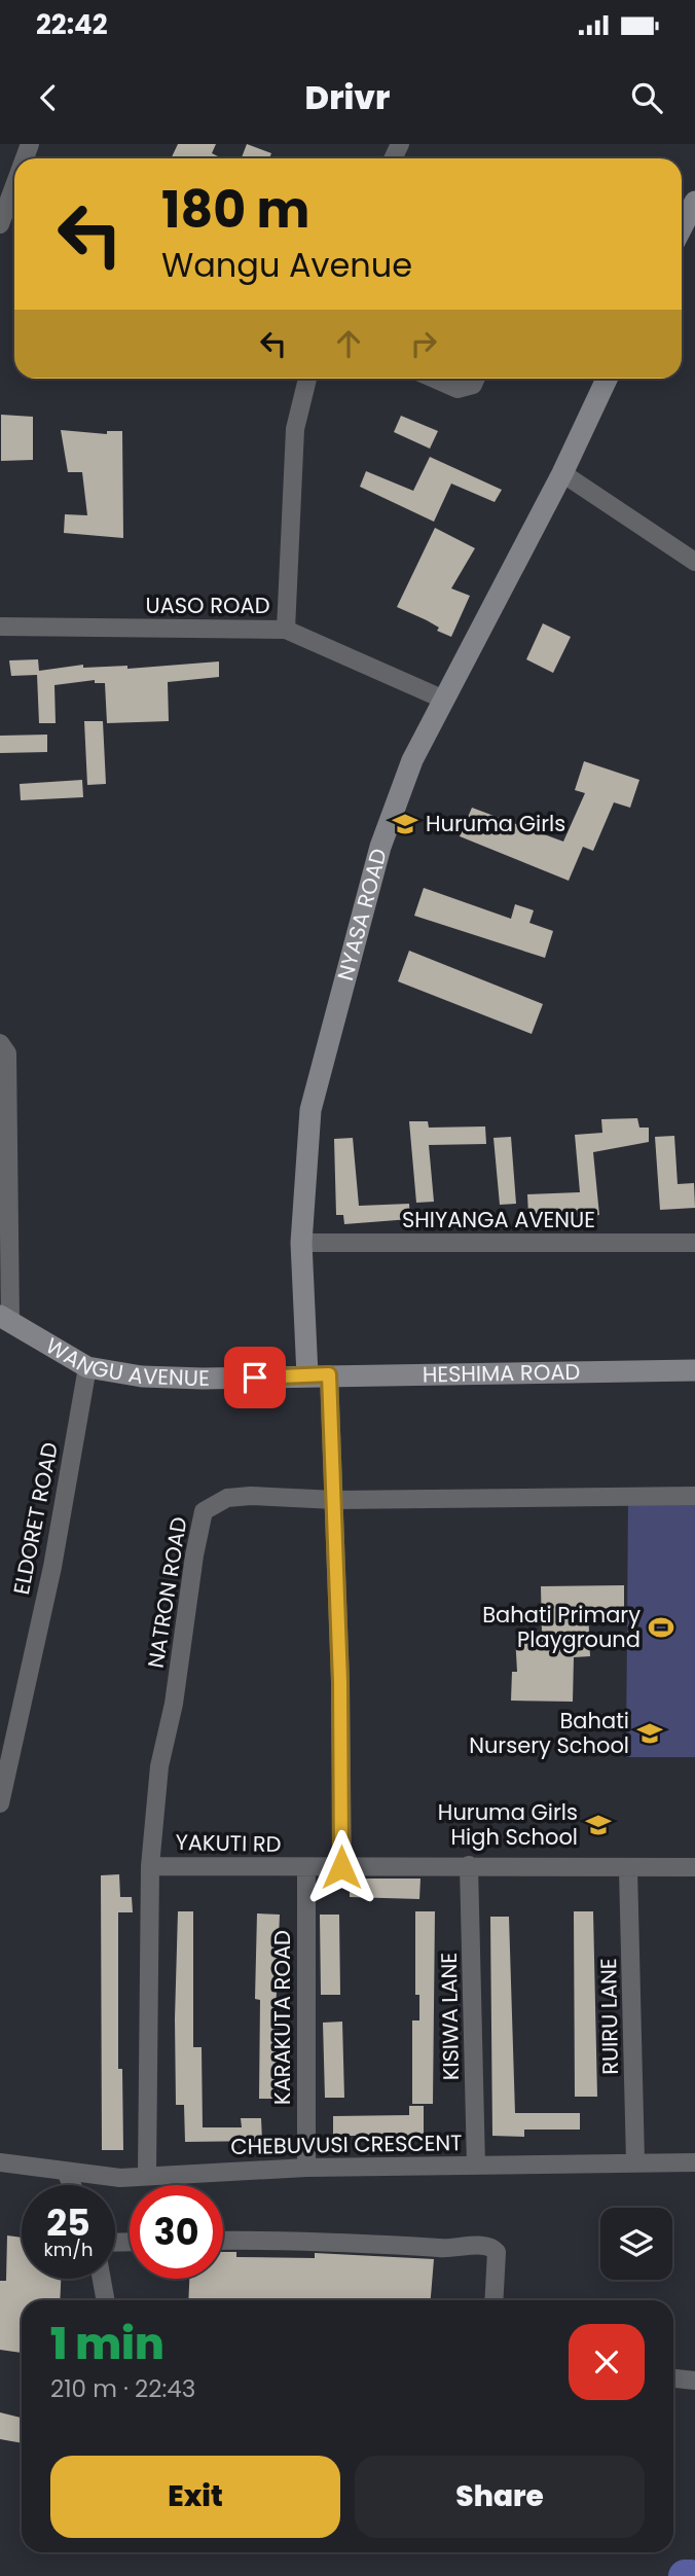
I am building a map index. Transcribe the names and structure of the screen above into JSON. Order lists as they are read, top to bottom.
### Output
{
  "streets": {
    "street": [
      "UASO ROAD",
      "NYASA ROAD",
      "SHIYANGA AVENUE",
      "WANGU AVENUE",
      "HESHIMA ROAD",
      "ELDORET ROAD",
      "NATRON ROAD",
      "YAKUTI RD",
      "KISIWA LANE",
      "RUIRU LANE",
      "KARAKUTA ROAD",
      "CHEBUVUSI CRESCENT"
    ]
  },
  "crossings": [
    ["UASO ROAD", "NYASA ROAD"],
    ["NYASA ROAD", "SHIYANGA AVENUE"],
    ["NYASA ROAD", "WANGU AVENUE"],
    ["NYASA ROAD", "HESHIMA ROAD"],
    ["WANGU AVENUE", "HESHIMA ROAD"],
    ["WANGU AVENUE", "ELDORET ROAD"],
    ["NATRON ROAD", "YAKUTI RD"],
    ["NATRON ROAD", "CHEBUVUSI CRESCENT"],
    ["YAKUTI RD", "KISIWA LANE"],
    ["YAKUTI RD", "RUIRU LANE"],
    ["YAKUTI RD", "KARAKUTA ROAD"],
    ["KISIWA LANE", "CHEBUVUSI CRESCENT"],
    ["RUIRU LANE", "CHEBUVUSI CRESCENT"],
    ["KARAKUTA ROAD", "CHEBUVUSI CRESCENT"]
  ],
  "places": {
    "school or university": ["Huruma Girls", "Bahati Nursery School", "Huruma Girls High School"],
    "sports": ["Bahati Primary Playground"]
  },
  "page": {
    "status": "22:42",
    "header": "Drivr",
    "turn": ["180 m", "Wangu Avenue"],
    "speed": "25 km/h",
    "limit": "30",
    "heading": ["1 min", "210 m · 22:43"],
    "buttons": ["Exit", "Share"]
  }
}
